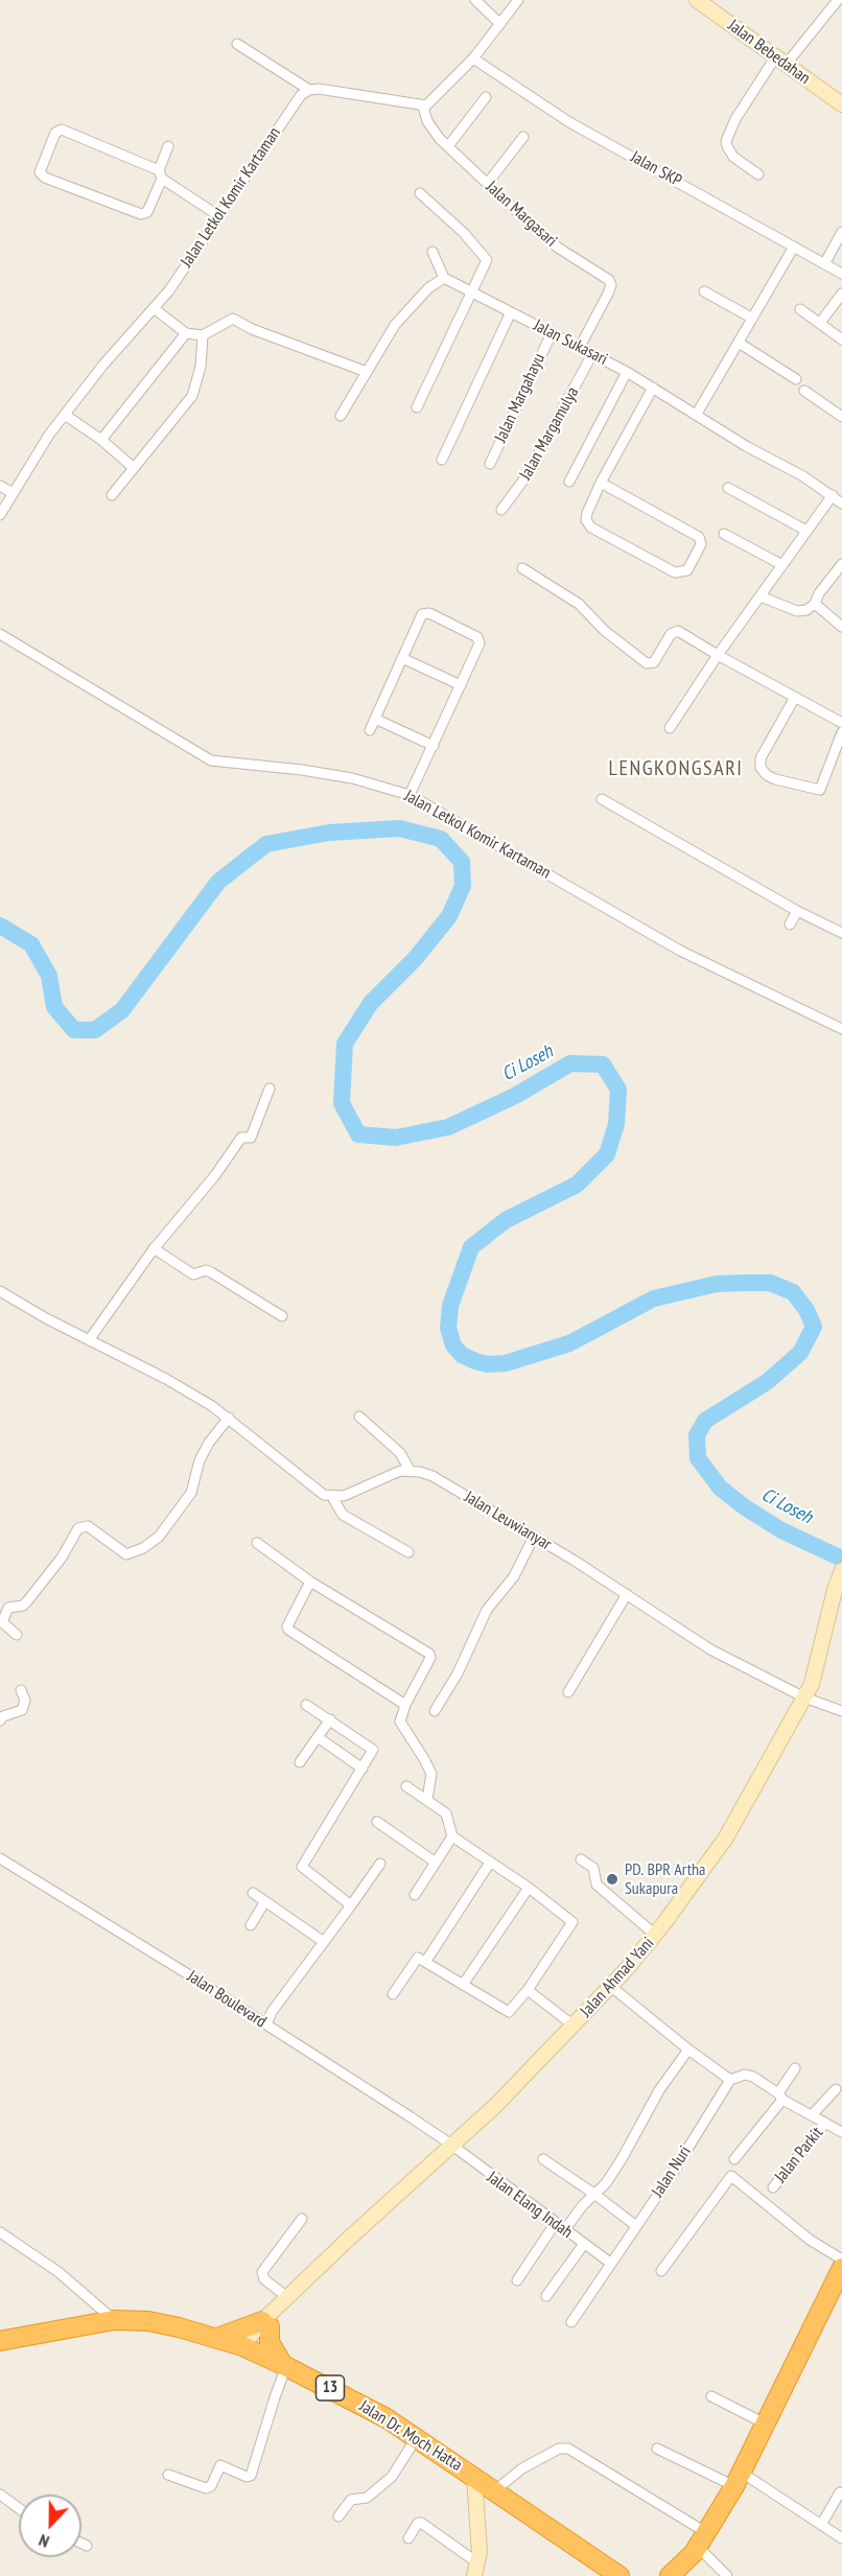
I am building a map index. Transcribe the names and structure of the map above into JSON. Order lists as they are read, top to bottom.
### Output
{
  "streets": {
    "highway": ["13", "Jalan Dr. Moch Hatta"],
    "street": [
      "Jalan Bebedahan",
      "Jalan SKP",
      "Jalan Letkol Komir Kartaman",
      "Jalan Margasari",
      "Jalan Sukasari",
      "Jalan Margahayu",
      "Jalan Margamulya",
      "Jalan Leuwianyar",
      "Jalan Ahmad Yani",
      "Jalan Boulevard",
      "Jalan Parkit",
      "Jalan Nuri",
      "Jalan Elang Indah"
    ]
  },
  "crossings": [
    ["Jalan Margasari", "Jalan Sukasari"],
    ["Jalan Sukasari", "Jalan Margahayu"],
    ["Jalan Sukasari", "Jalan Margamulya"],
    ["Jalan Leuwianyar", "Jalan Ahmad Yani"],
    ["Jalan Ahmad Yani", "Jalan Boulevard"],
    ["Jalan Ahmad Yani", "Jalan Elang Indah"],
    ["Jalan Ahmad Yani", "Jalan Dr. Moch Hatta"],
    ["Jalan Boulevard", "Jalan Elang Indah"],
    ["Jalan Nuri", "Jalan Elang Indah"]
  ],
  "districts": ["LENGKONGSARI"],
  "water": ["Ci Loseh"],
  "places": ["PD. BPR Artha Sukapura"],
  "north": "bottom"
}
